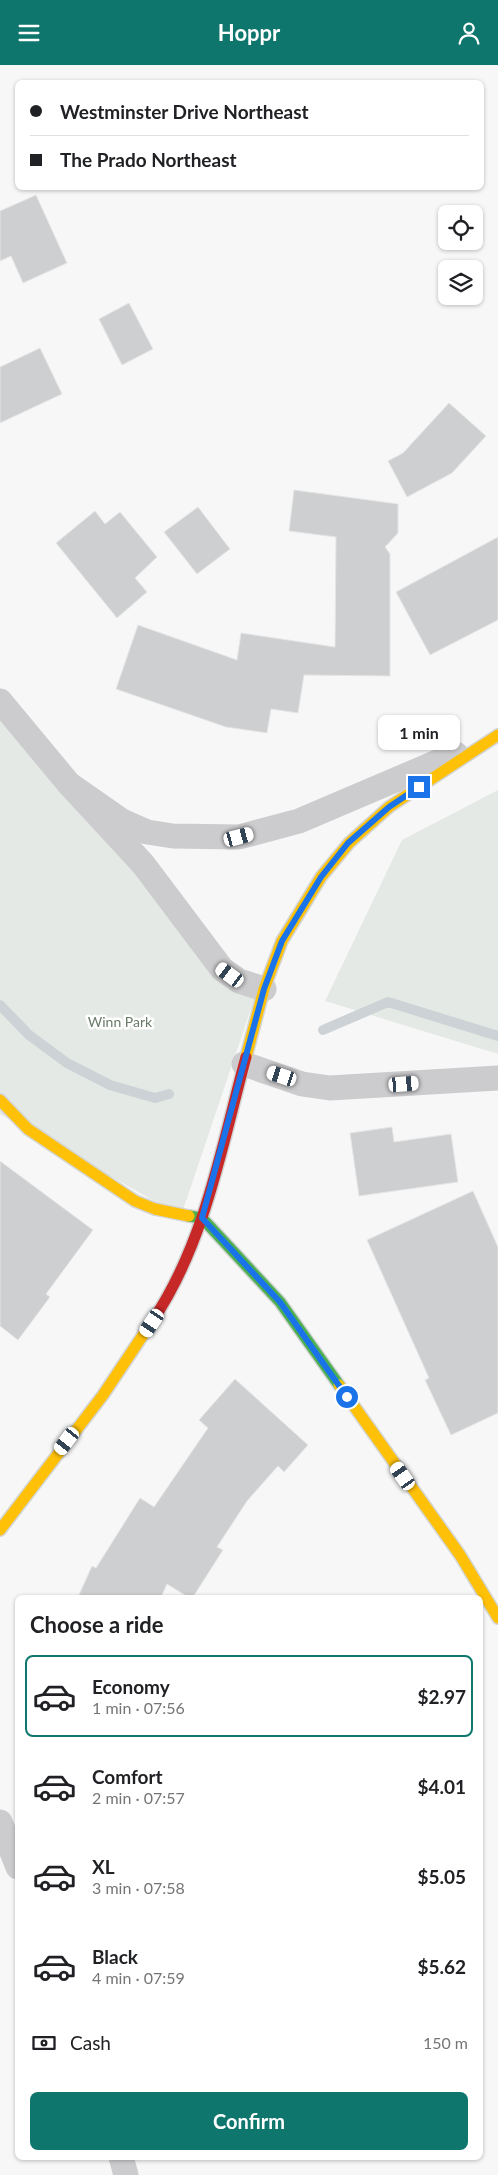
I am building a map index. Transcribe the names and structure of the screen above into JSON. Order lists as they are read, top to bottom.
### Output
{
  "parks": ["Winn Park"],
  "page": {
    "header": "Hoppr",
    "banner": ["Westminster Drive Northeast", "The Prado Northeast"],
    "bubble": "1 min",
    "heading": "Choose a ride",
    "list": [
      {
        "name": "Economy",
        "note": "1 min · 07:56",
        "value": "$2.97"
      },
      {
        "name": "Comfort",
        "note": "2 min · 07:57",
        "value": "$4.01"
      },
      {
        "name": "XL",
        "note": "3 min · 07:58",
        "value": "$5.05"
      },
      {
        "name": "Black",
        "note": "4 min · 07:59",
        "value": "$5.62"
      }
    ],
    "pay": ["Cash", "150 m"],
    "buttons": "Confirm"
  }
}
